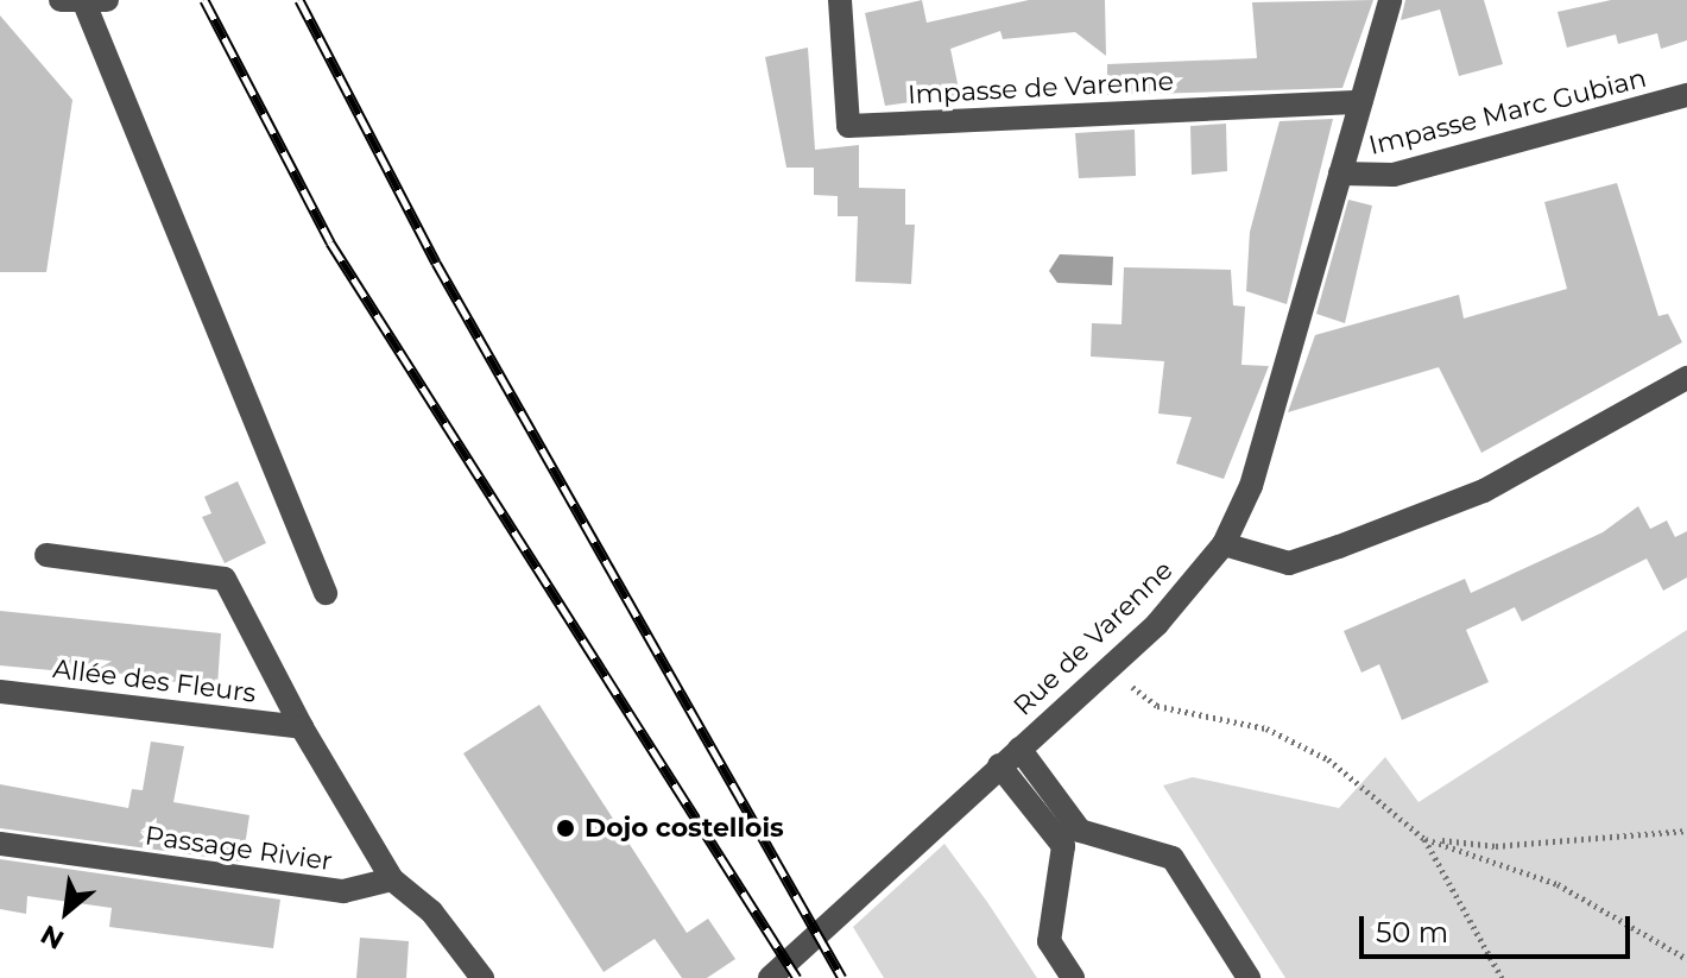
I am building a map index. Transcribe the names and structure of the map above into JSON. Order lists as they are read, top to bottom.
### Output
{
  "streets": {
    "street": [
      "Impasse de Varenne",
      "Impasse Marc Gubian",
      "Rue de Varenne",
      "Allée des Fleurs",
      "Passage Rivier"
    ]
  },
  "crossings": [
    ["Impasse de Varenne", "Rue de Varenne"],
    ["Impasse Marc Gubian", "Rue de Varenne"],
    ["Allée des Fleurs", "Passage Rivier"]
  ],
  "places": ["Dojo costellois"],
  "scale_bar": "50 m",
  "north": "bottom left"
}
